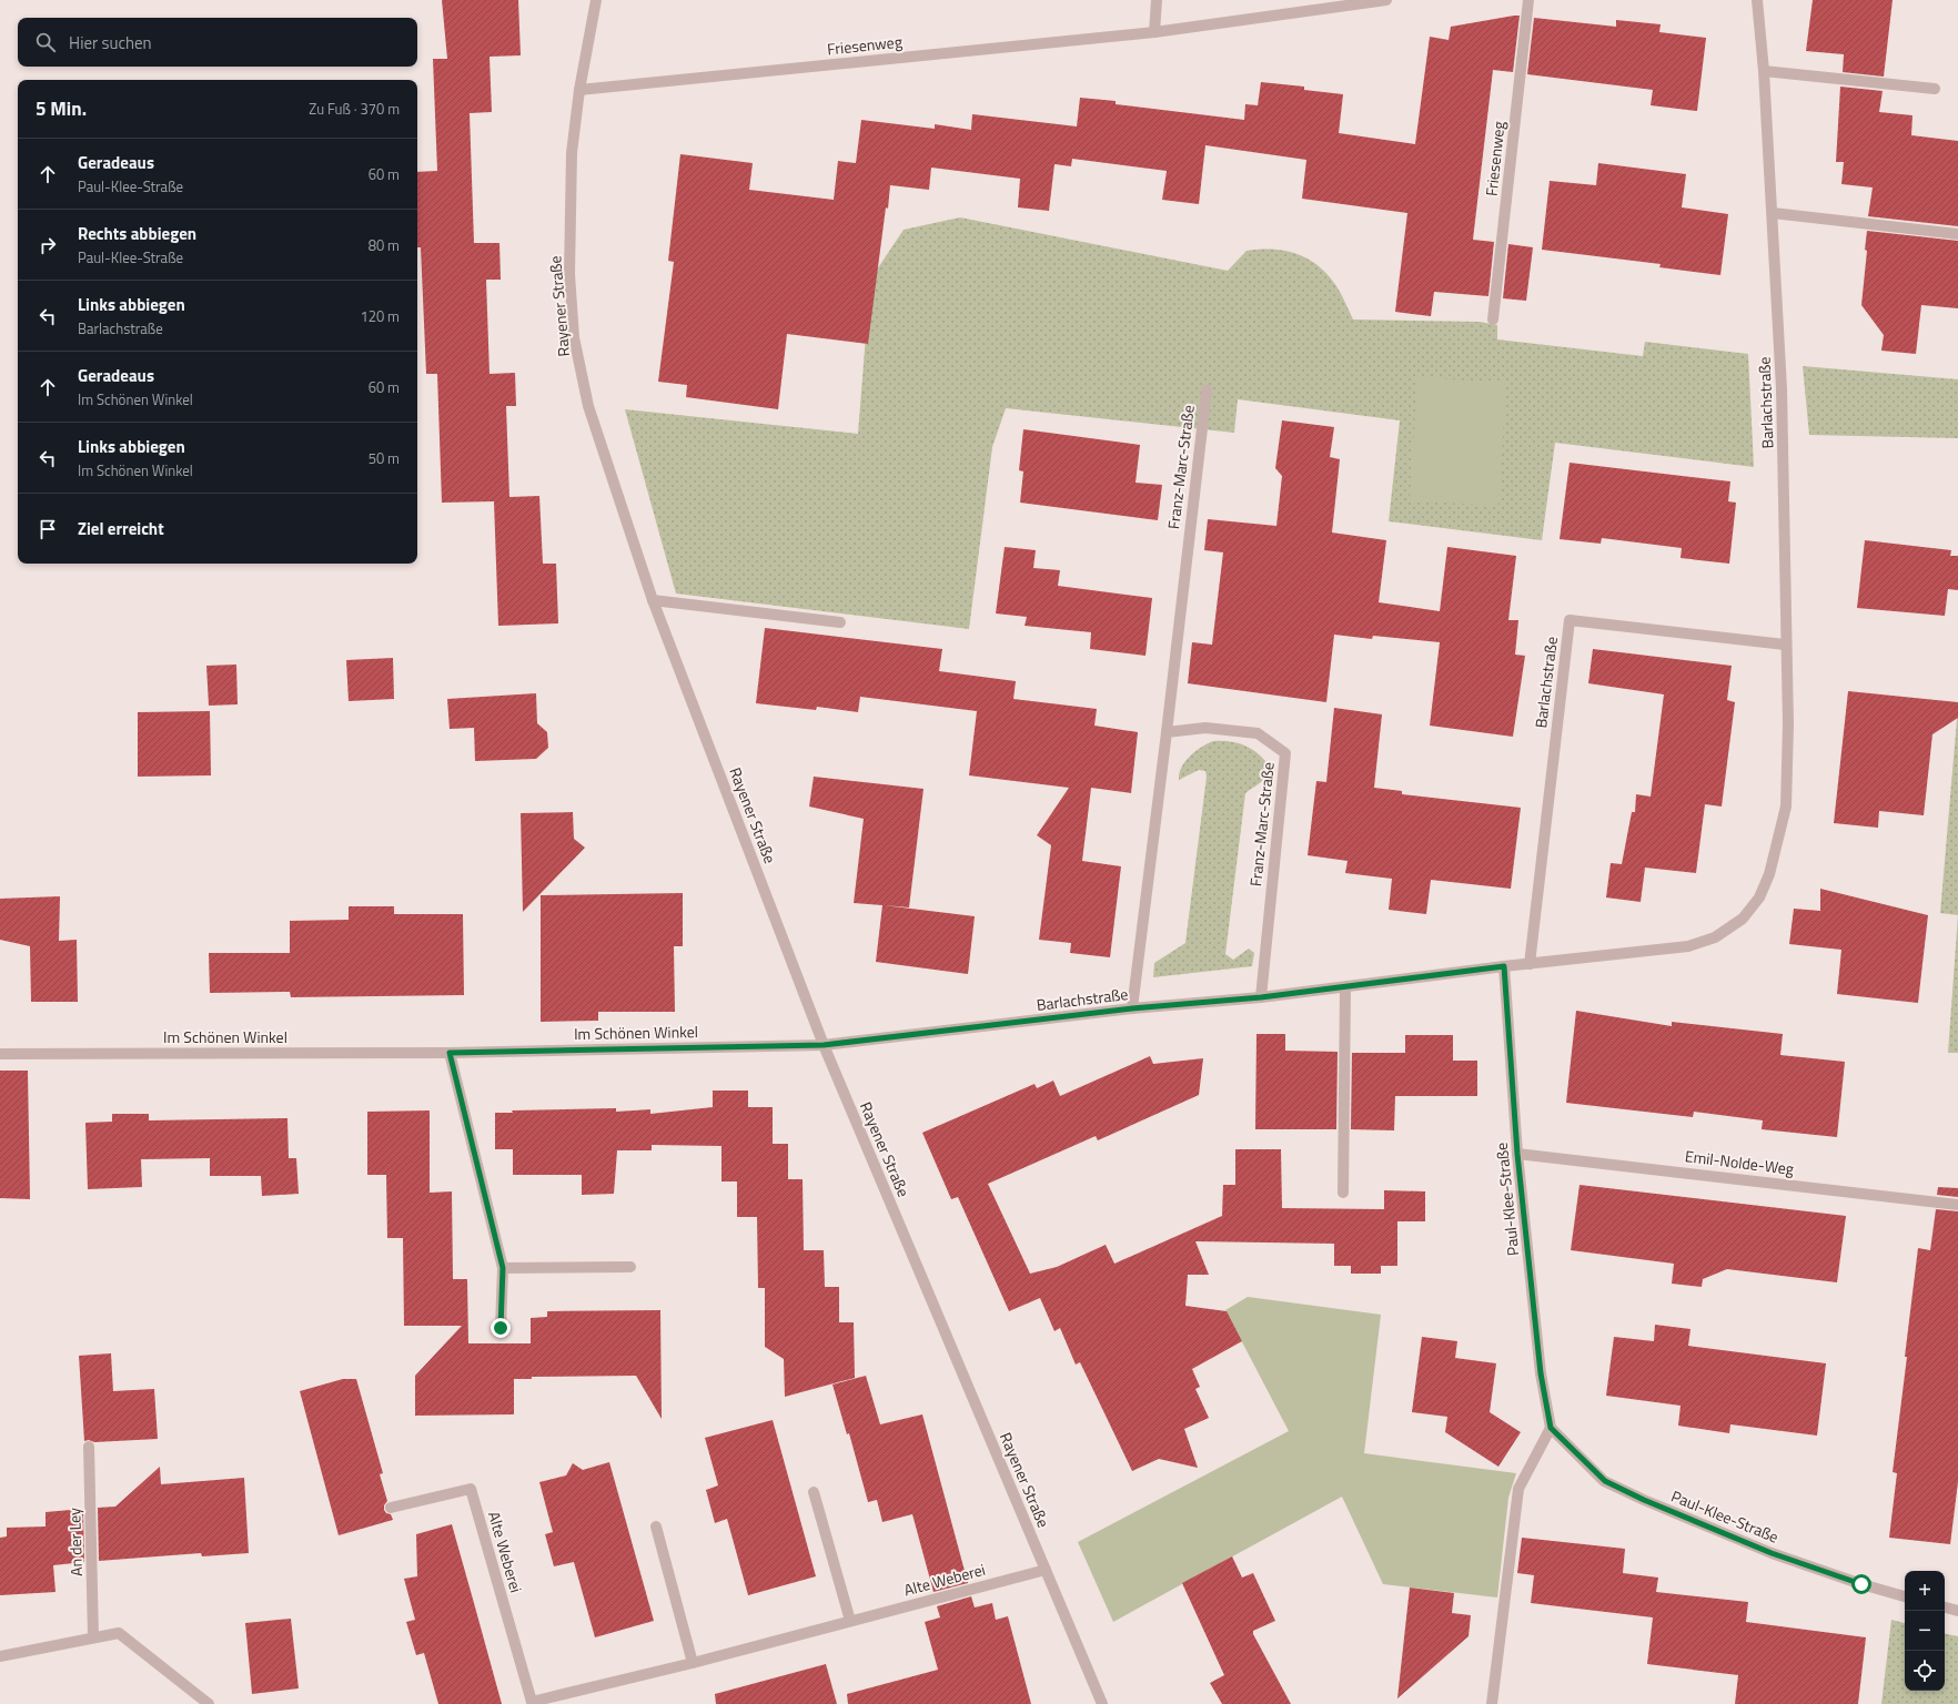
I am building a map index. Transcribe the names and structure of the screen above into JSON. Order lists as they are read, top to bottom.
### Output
{
  "streets": {
    "street": [
      "Friesenweg",
      "Rayener Straße",
      "Barlachstraße",
      "Franz-Marc-Straße",
      "Im Schönen Winkel",
      "Emil-Nolde-Weg",
      "Paul-Klee-Straße",
      "An der Ley",
      "Alte Weberei"
    ]
  },
  "crossings": [
    ["Friesenweg", "Rayener Straße"],
    ["Rayener Straße", "Barlachstraße"],
    ["Rayener Straße", "Im Schönen Winkel"],
    ["Rayener Straße", "Alte Weberei"],
    ["Barlachstraße", "Franz-Marc-Straße"],
    ["Barlachstraße", "Im Schönen Winkel"],
    ["Barlachstraße", "Paul-Klee-Straße"],
    ["Emil-Nolde-Weg", "Paul-Klee-Straße"]
  ],
  "page": {
    "search": "Hier suchen",
    "heading": ["5 Min.", "Zu Fuß · 370 m"],
    "list": [
      ["Geradeaus", "Paul-Klee-Straße", "60 m"],
      ["Rechts abbiegen", "Paul-Klee-Straße", "80 m"],
      ["Links abbiegen", "Barlachstraße", "120 m"],
      ["Geradeaus", "Im Schönen Winkel", "60 m"],
      ["Links abbiegen", "Im Schönen Winkel", "50 m"],
      "Ziel erreicht"
    ],
    "map_buttons": ["+", "−"]
  }
}
